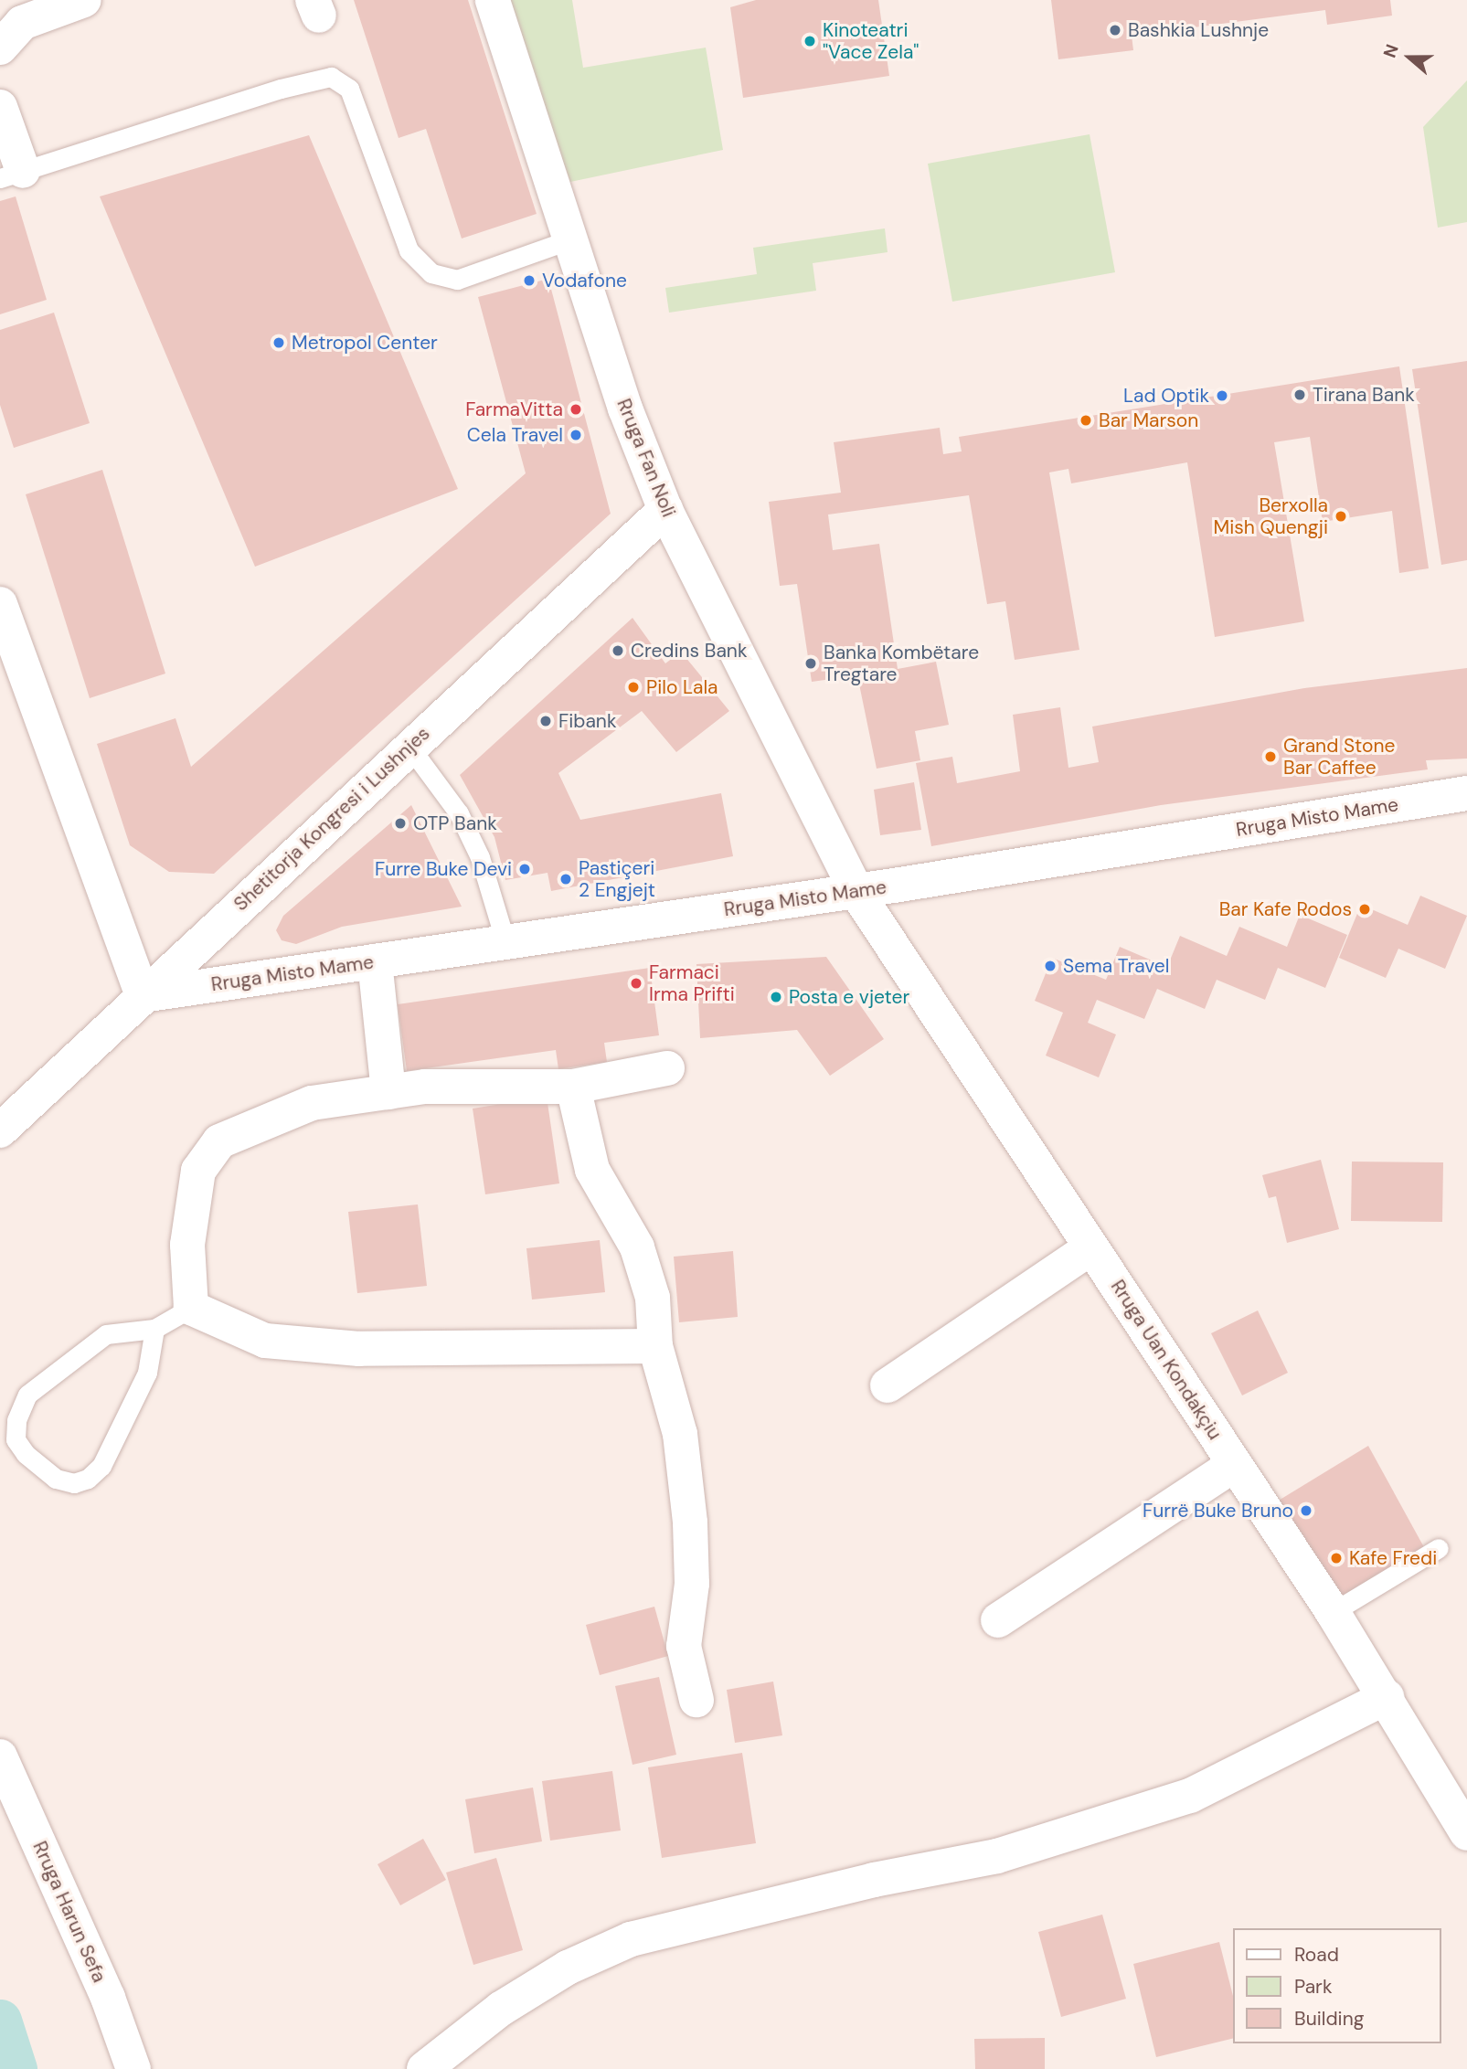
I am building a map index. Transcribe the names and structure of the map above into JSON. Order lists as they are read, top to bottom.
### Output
{
  "streets": {
    "street": [
      "Rruga Fan Noli",
      "Rruga Misto Mame",
      "Shetitorja Kongresi i Lushnjes",
      "Rruga Uan Kondakçiu",
      "Rruga Harun Sefa"
    ]
  },
  "crossings": [
    ["Rruga Fan Noli", "Rruga Misto Mame"],
    ["Rruga Fan Noli", "Shetitorja Kongresi i Lushnjes"],
    ["Rruga Fan Noli", "Rruga Uan Kondakçiu"],
    ["Rruga Misto Mame", "Shetitorja Kongresi i Lushnjes"],
    ["Rruga Misto Mame", "Rruga Uan Kondakçiu"]
  ],
  "places": [
    "Bashkia Lushnje",
    "Kinoteatri \"Vace Zela\"",
    "Vodafone",
    "Metropol Center",
    "Tirana Bank",
    "Lad Optik",
    "FarmaVitta",
    "Bar Marson",
    "Cela Travel",
    "Berxolla Mish Quengji",
    "Credins Bank",
    "Banka Kombëtare Tregtare",
    "Pilo Lala",
    "Fibank",
    "Grand Stone Bar Caffee",
    "OTP Bank",
    "Furre Buke Devi",
    "Pastiçeri 2 Engjejt",
    "Bar Kafe Rodos",
    "Sema Travel",
    "Farmaci Irma Prifti",
    "Posta e vjeter",
    "Furrë Buke Bruno",
    "Kafe Fredi"
  ],
  "legend": ["Road", "Park", "Building"],
  "north": "left"
}
